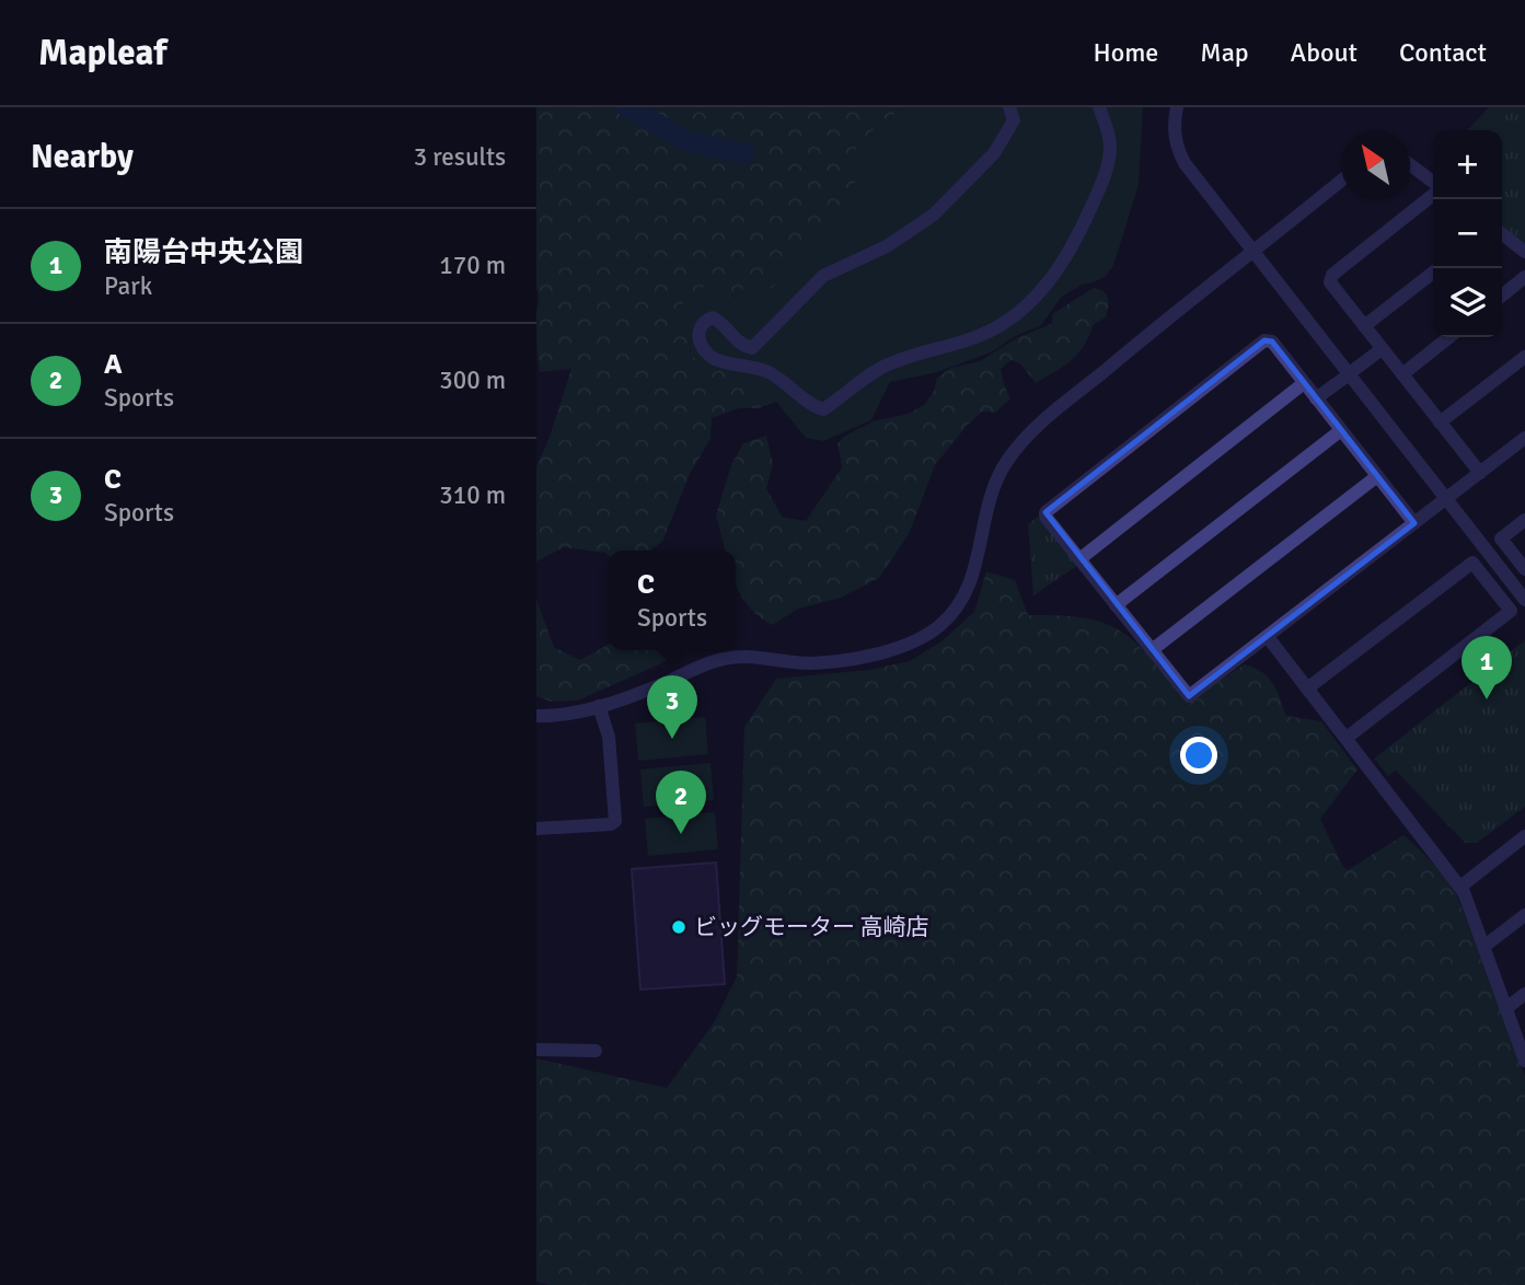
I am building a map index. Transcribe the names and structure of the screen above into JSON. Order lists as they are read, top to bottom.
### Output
{
  "places": ["ビッグモーター 高崎店"],
  "north": "top left",
  "page": {
    "header": "Mapleaf",
    "nav": [
      "Home",
      "Map",
      "About",
      "Contact"
    ],
    "heading": ["Nearby", "3 results"],
    "map_buttons": ["+", "−"],
    "list": [
      {
        "mark": "1",
        "name": "南陽台中央公園",
        "note": "Park",
        "value": "170 m"
      },
      {
        "mark": "2",
        "name": "A",
        "note": "Sports",
        "value": "300 m"
      },
      {
        "mark": "3",
        "name": "C",
        "note": "Sports",
        "value": "310 m"
      }
    ],
    "popup": ["C", "Sports"],
    "pins": ["1", "3", "2"]
  }
}
